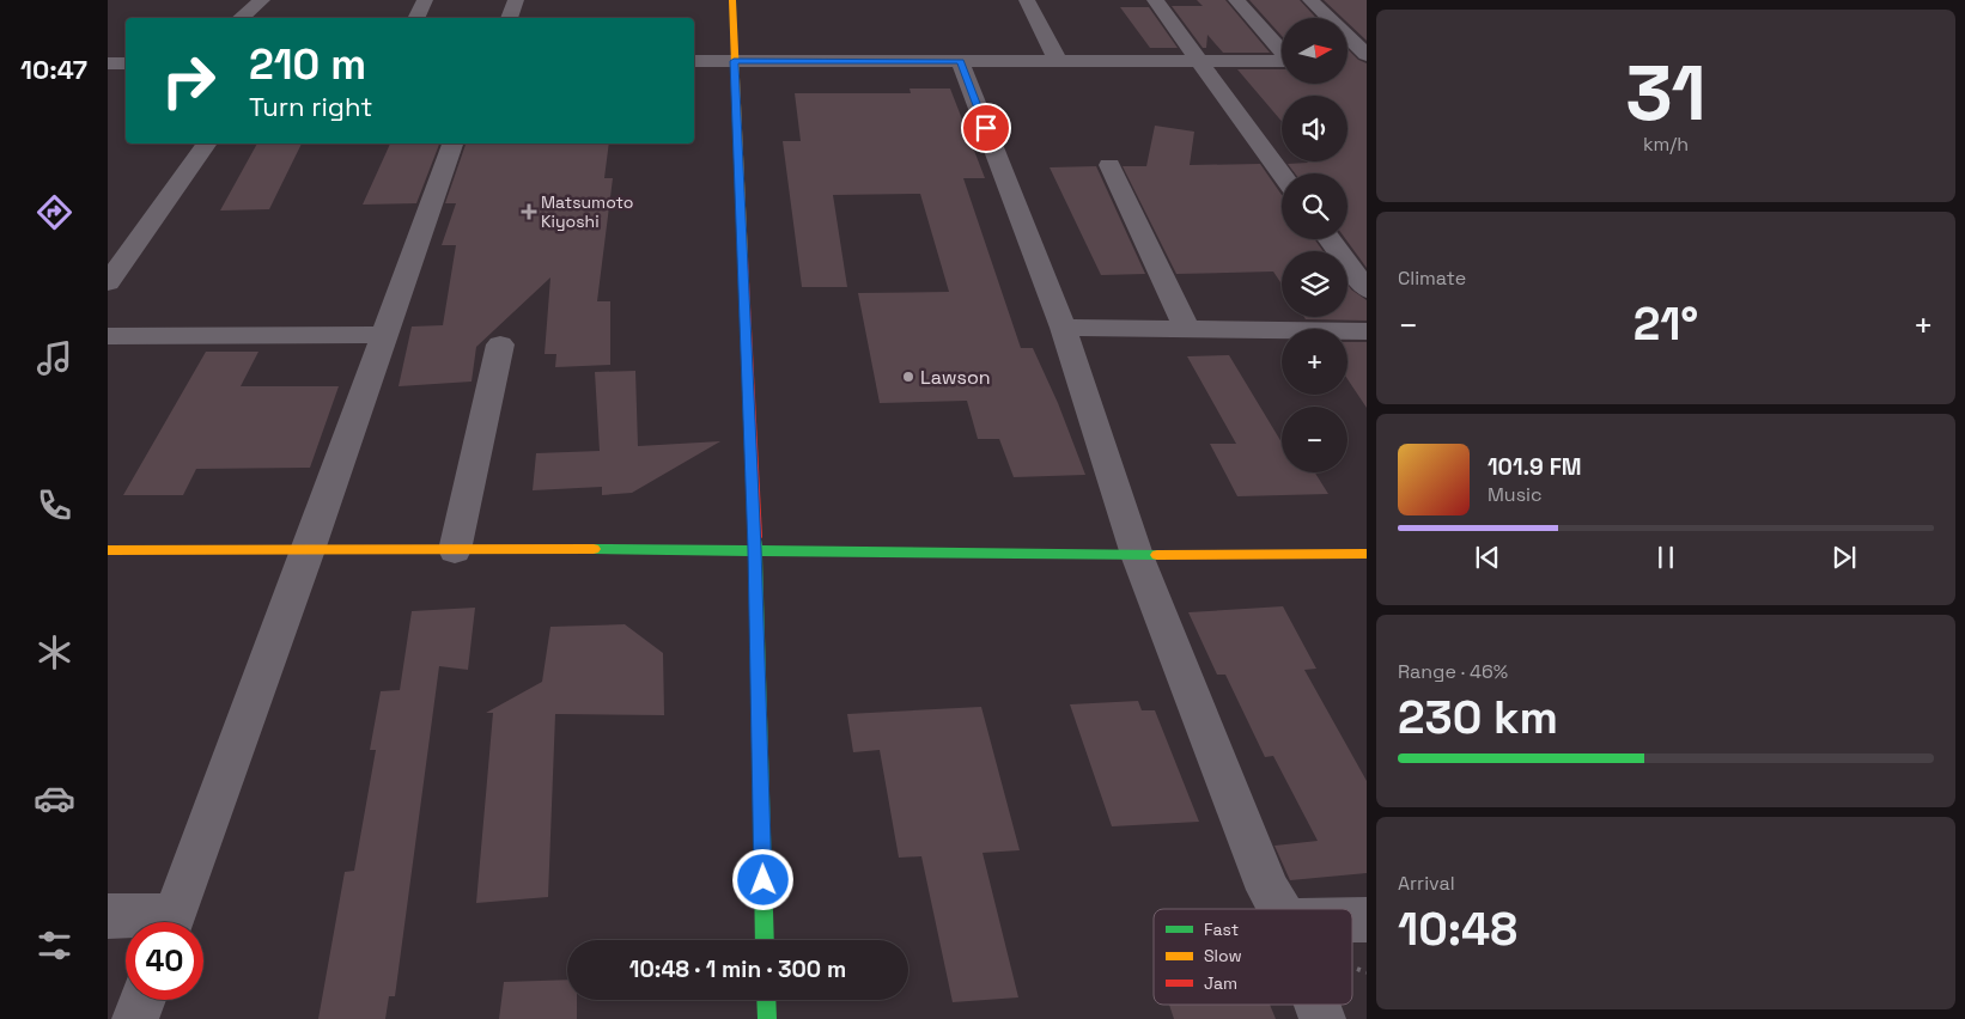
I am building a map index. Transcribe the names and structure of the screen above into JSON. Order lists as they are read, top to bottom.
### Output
{
  "places": {
    "health": ["Matsumoto Kiyoshi"],
    "other": ["Lawson"]
  },
  "legend": ["Fast", "Slow", "Jam"],
  "north": "right",
  "page": {
    "tabs": "10:47",
    "tile": [
      ["31", "km/h"],
      "Climate",
      ["Range · 46%", "230 km"],
      ["Arrival", "10:48"]
    ],
    "map_buttons": ["+", "−"],
    "turn": ["210 m", "Turn right"],
    "heat": ["−", "21°", "+"],
    "song": ["101.9 FM", "Music"],
    "limit": "40",
    "trip": "10:48 · 1 min · 300 m"
  }
}
